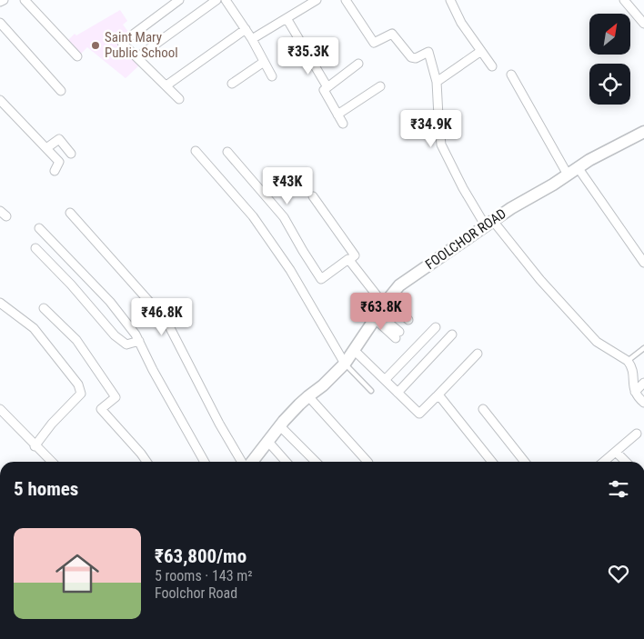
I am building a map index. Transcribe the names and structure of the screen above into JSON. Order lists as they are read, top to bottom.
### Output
{
  "streets": {
    "street": ["FOOLCHOR ROAD"]
  },
  "places": ["Saint Mary Public School"],
  "north": "top right",
  "page": {
    "price": [
      "₹35.3K",
      "₹34.9K",
      "₹43K",
      "₹63.8K",
      "₹46.8K"
    ],
    "heading": "5 homes",
    "list": [
      {
        "name": "₹63,800/mo",
        "note": "5 rooms · 143 m² · Foolchor Road"
      }
    ]
  }
}
